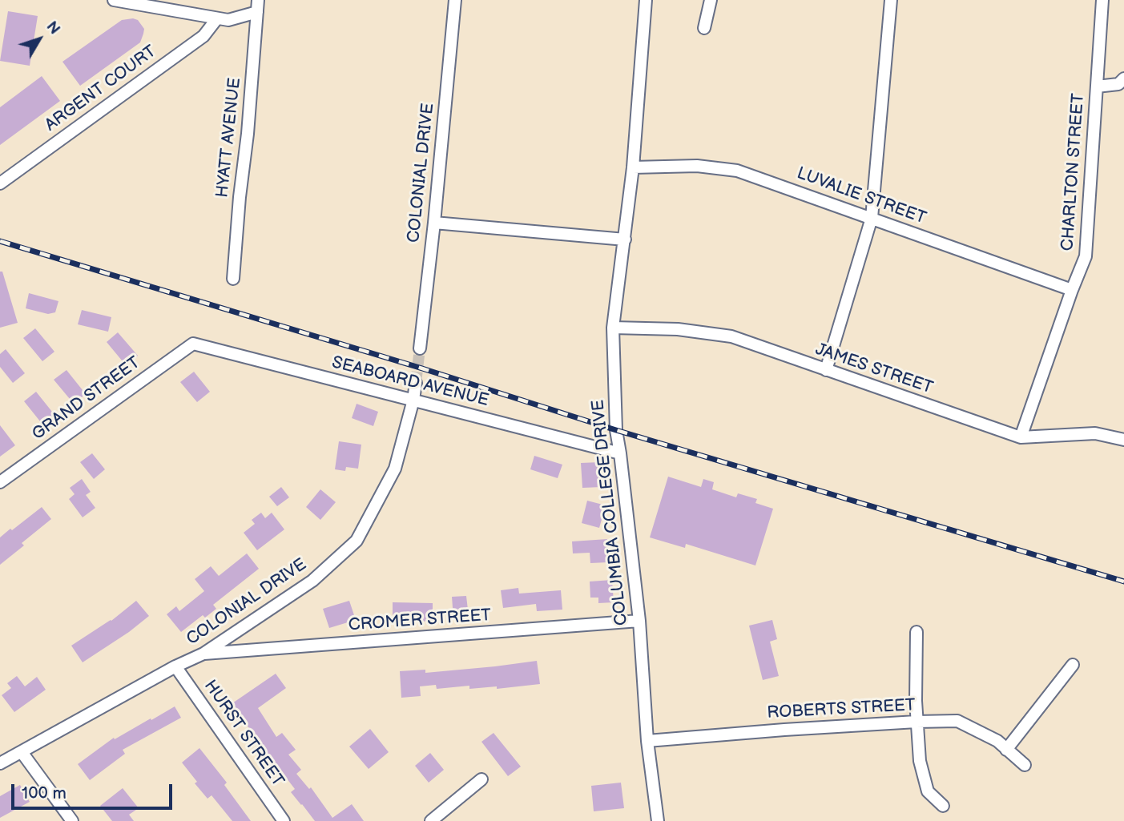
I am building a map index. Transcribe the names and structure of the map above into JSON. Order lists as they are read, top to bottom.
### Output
{
  "streets": {
    "street": [
      "ARGENT COURT",
      "HYATT AVENUE",
      "CHARLTON STREET",
      "COLONIAL DRIVE",
      "LUVALIE STREET",
      "JAMES STREET",
      "SEABOARD AVENUE",
      "GRAND STREET",
      "COLUMBIA COLLEGE DRIVE",
      "CROMER STREET",
      "ROBERTS STREET",
      "HURST STREET"
    ]
  },
  "crossings": [
    ["CHARLTON STREET", "LUVALIE STREET"],
    ["CHARLTON STREET", "JAMES STREET"],
    ["COLONIAL DRIVE", "SEABOARD AVENUE"],
    ["COLONIAL DRIVE", "CROMER STREET"],
    ["COLONIAL DRIVE", "HURST STREET"],
    ["LUVALIE STREET", "COLUMBIA COLLEGE DRIVE"],
    ["JAMES STREET", "COLUMBIA COLLEGE DRIVE"],
    ["SEABOARD AVENUE", "GRAND STREET"],
    ["SEABOARD AVENUE", "COLUMBIA COLLEGE DRIVE"],
    ["COLUMBIA COLLEGE DRIVE", "CROMER STREET"],
    ["COLUMBIA COLLEGE DRIVE", "ROBERTS STREET"]
  ],
  "scale_bar": "100 m",
  "north": "top right"
}
